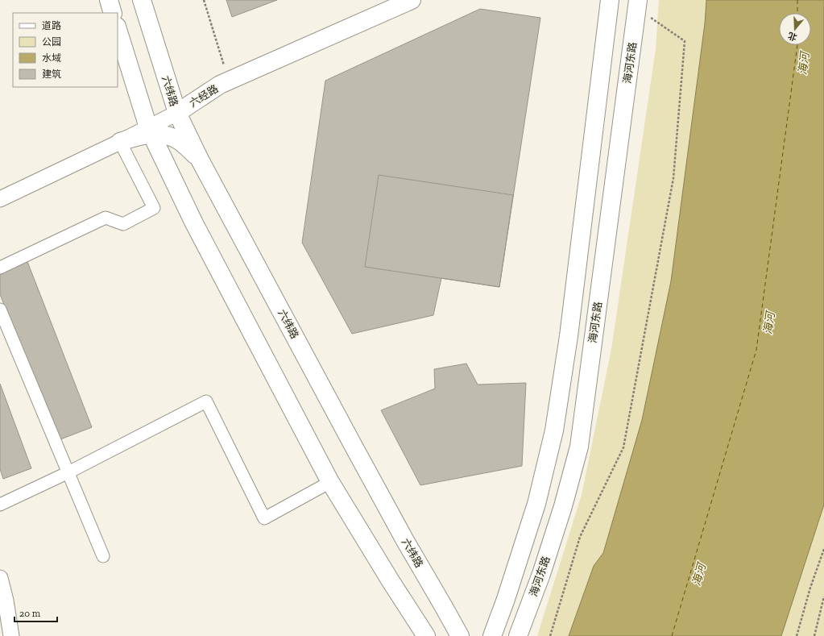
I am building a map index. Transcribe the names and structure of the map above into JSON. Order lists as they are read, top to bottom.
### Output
{
  "streets": {
    "main road": ["海河东路", "六纬路", "六经路"]
  },
  "crossings": [
    ["六纬路", "六经路"]
  ],
  "water": ["海河"],
  "legend": [
    "道路",
    "公园",
    "水域",
    "建筑"
  ],
  "scale_bar": "20 m",
  "north": "bottom"
}
